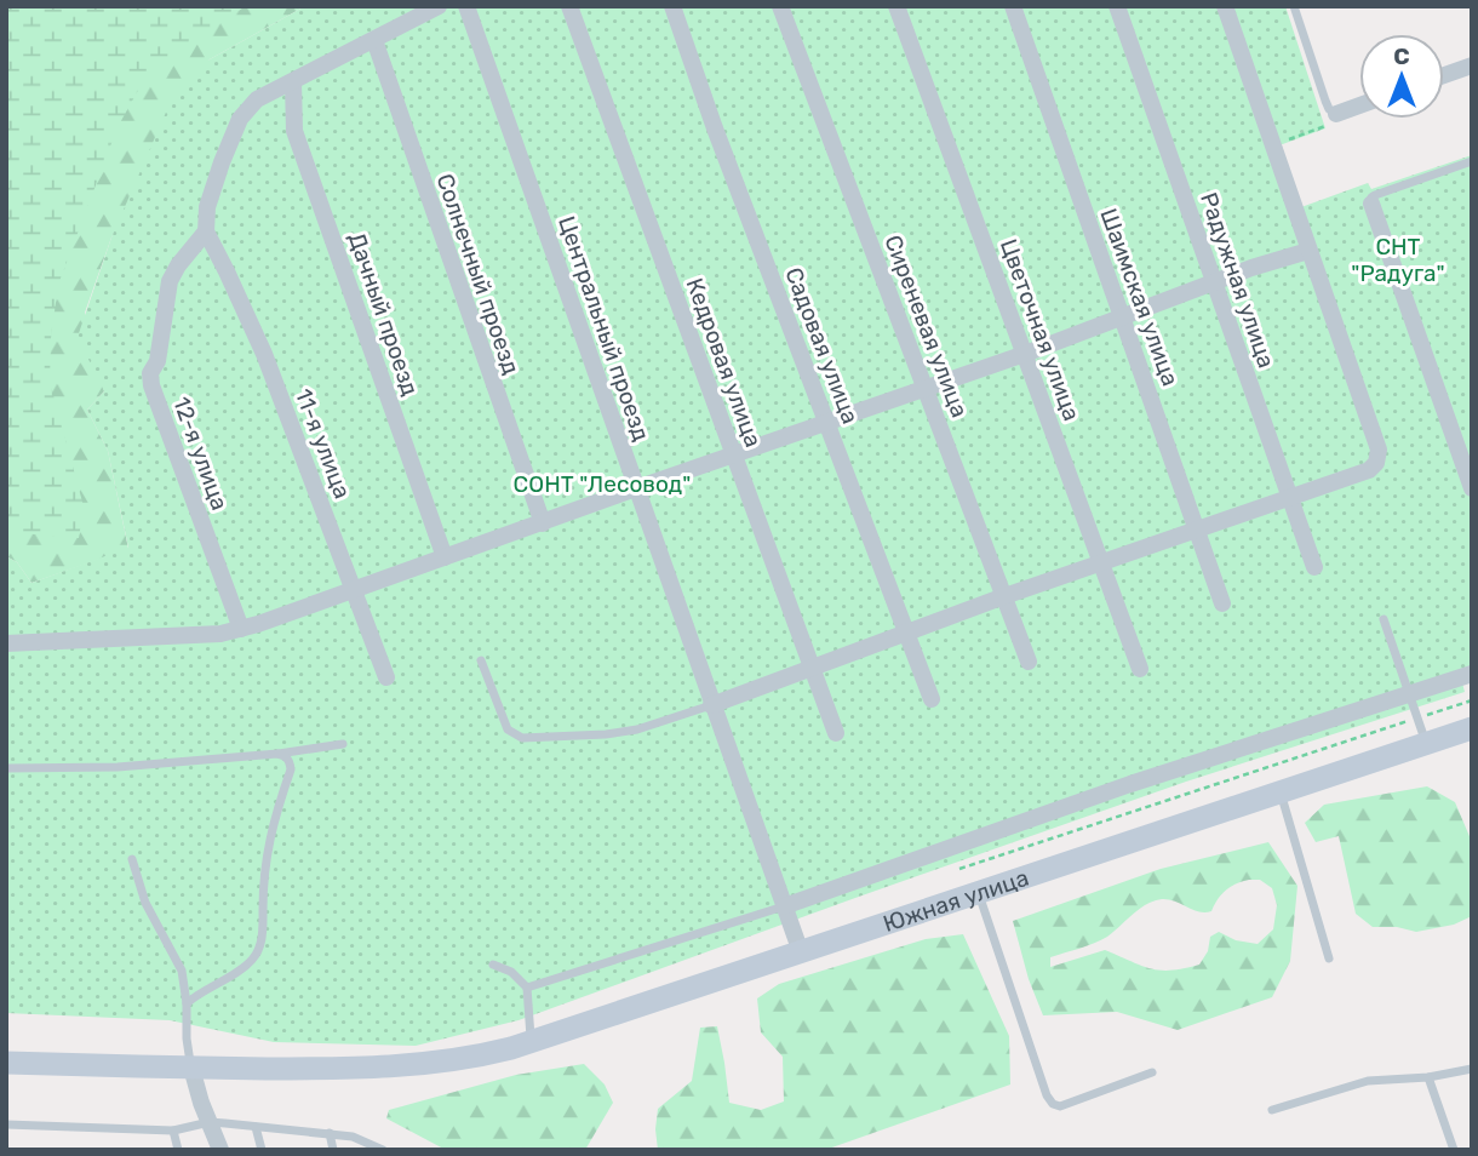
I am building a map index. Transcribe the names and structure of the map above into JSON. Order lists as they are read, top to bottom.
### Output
{
  "streets": {
    "main road": ["Южная улица"],
    "street": [
      "Солнечный проезд",
      "Радужная улица",
      "Шаимская улица",
      "Дачный проезд",
      "Сиреневая улица",
      "Центральный проезд",
      "Цветочная улица",
      "Садовая улица",
      "Кедровая улица",
      "11-я улица",
      "12-я улица"
    ]
  },
  "crossings": [
    ["Дачный проезд", "12-я улица"],
    ["Центральный проезд", "Южная улица"],
    ["11-я улица", "12-я улица"]
  ],
  "parks": ["СНТ \"Радуга\"", "СОНТ \"Лесовод\""],
  "north": "top"
}
